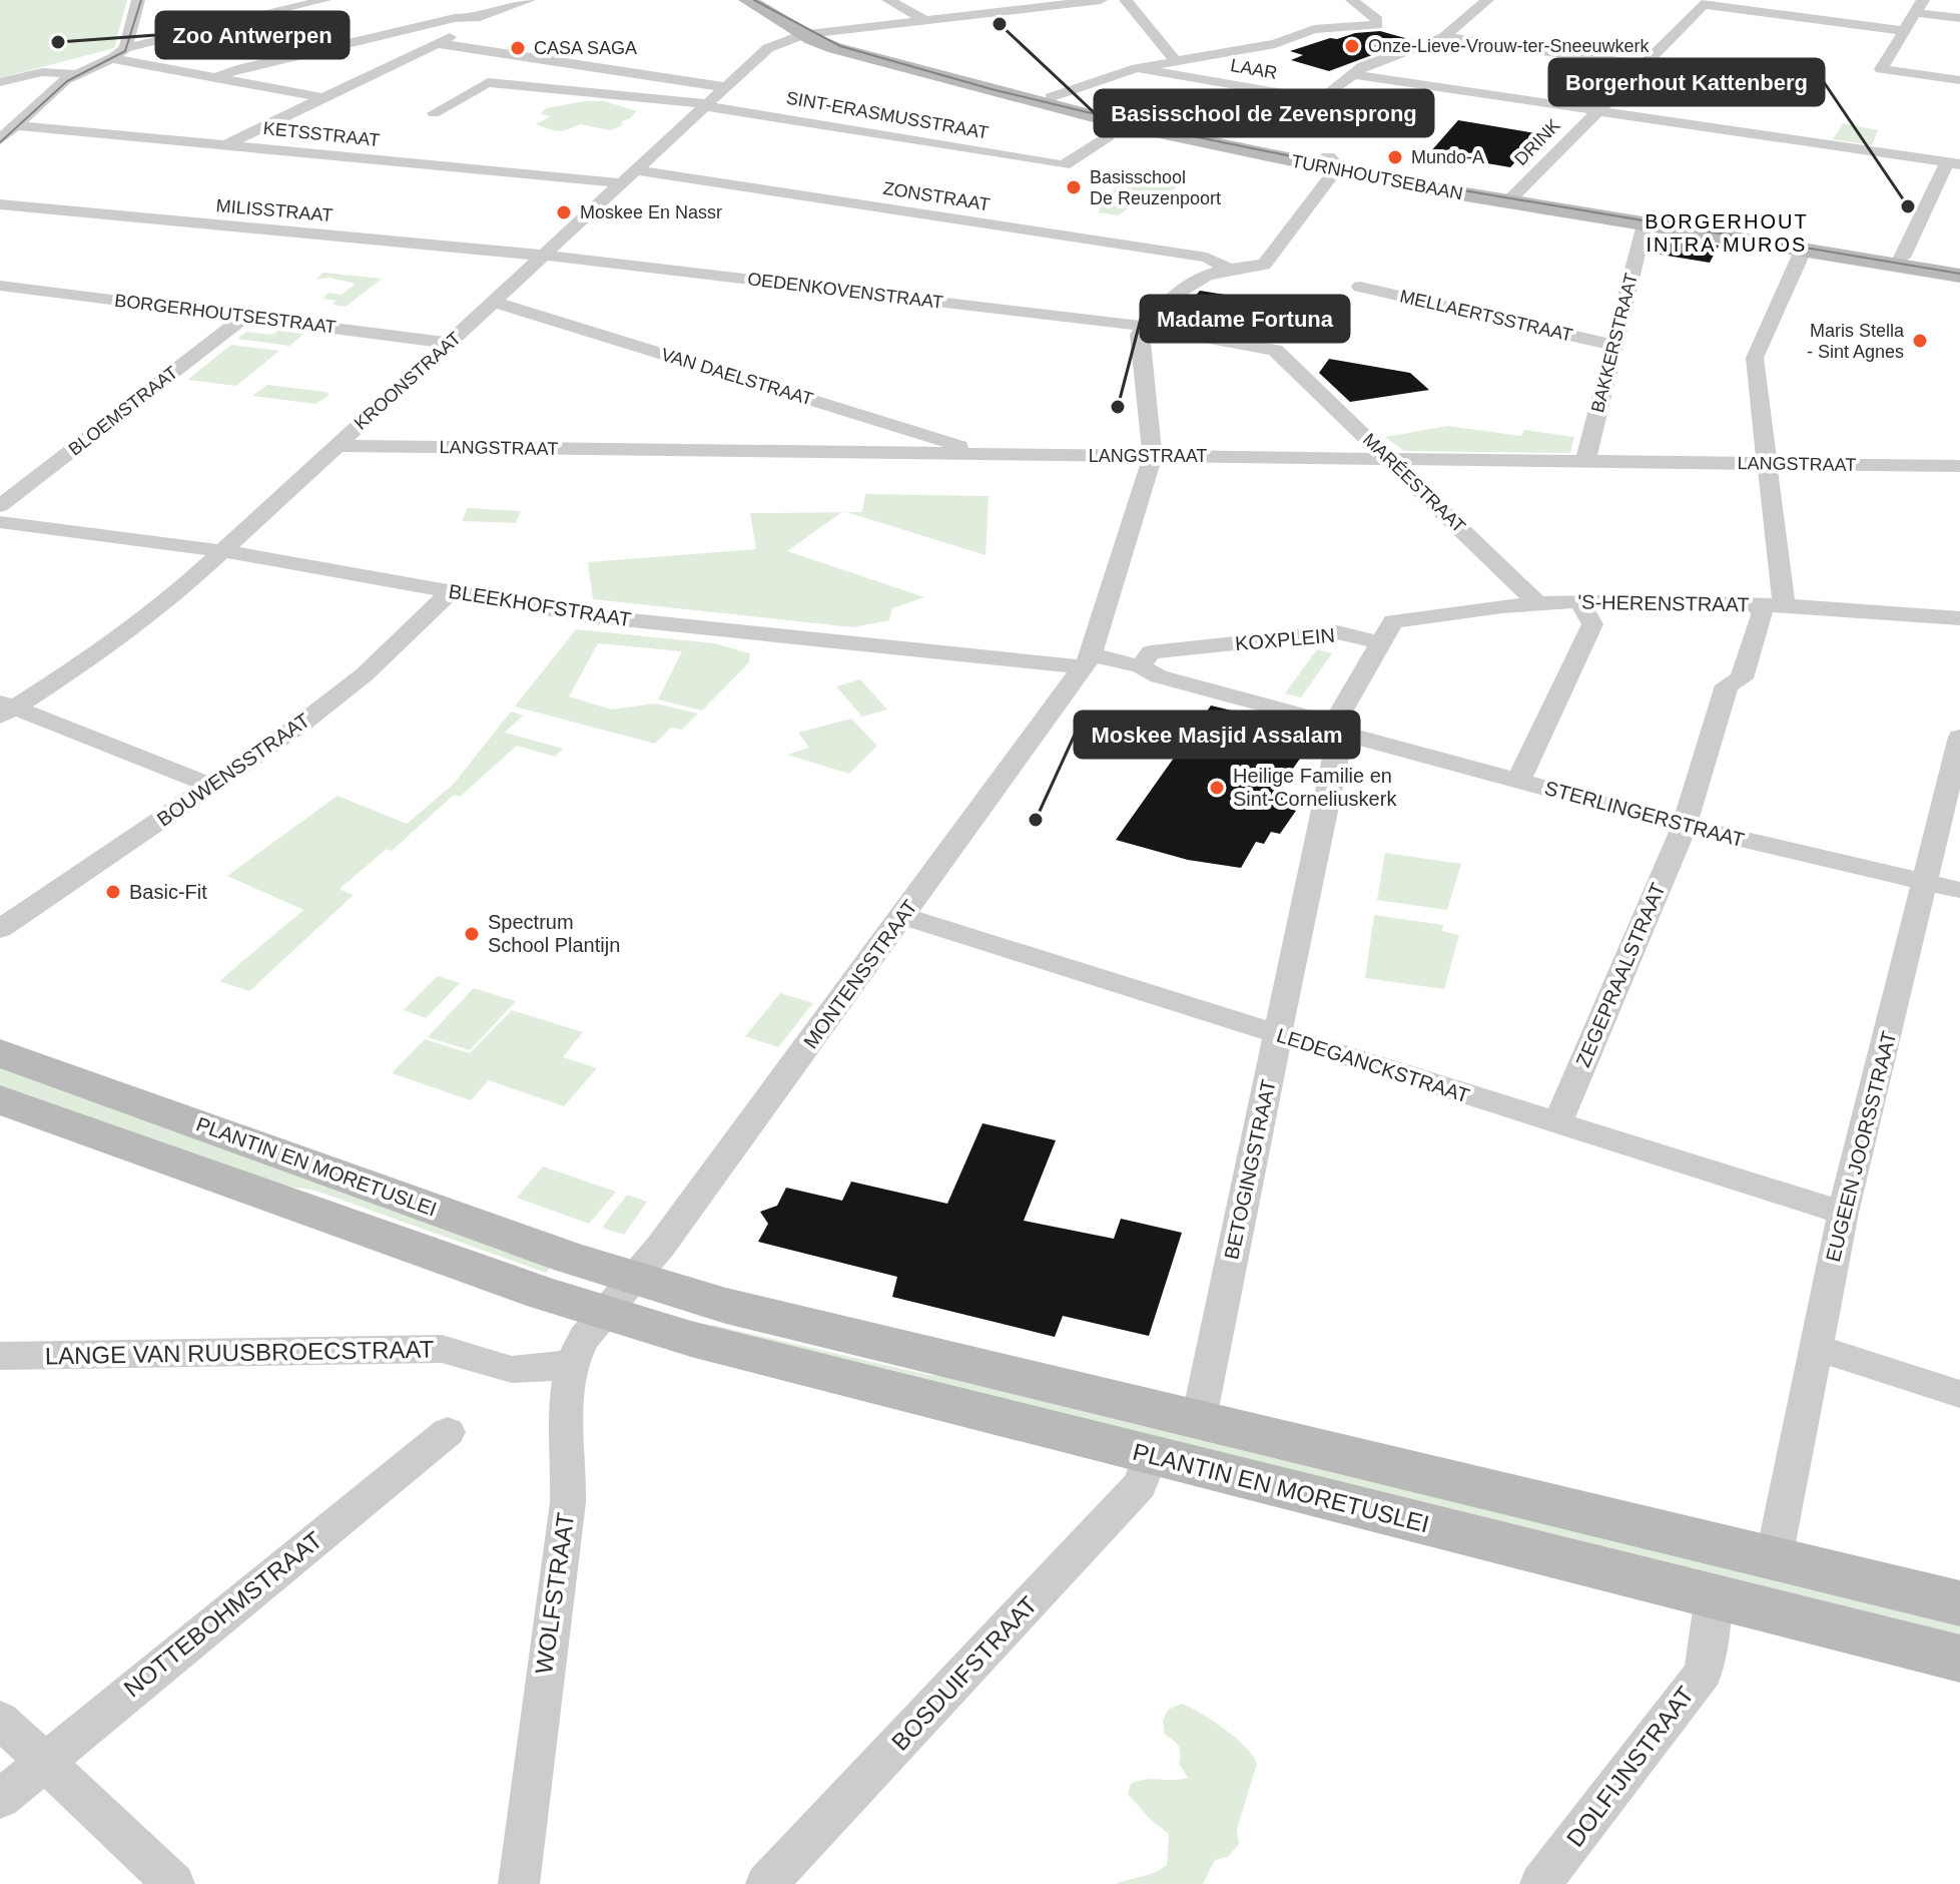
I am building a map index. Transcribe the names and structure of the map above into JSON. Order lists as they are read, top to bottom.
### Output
{
  "streets": {
    "main road": ["TURNHOUTSEBAAN", "PLANTIN EN MORETUSLEI"],
    "street": [
      "LAAR",
      "SINT-ERASMUSSTRAAT",
      "KETSSTRAAT",
      "DRINK",
      "ZONSTRAAT",
      "MILISSTRAAT",
      "OEDENKOVENSTRAAT",
      "BORGERHOUTSESTRAAT",
      "MELLAERTSSTRAAT",
      "BAKKERSTRAAT",
      "VAN DAELSTRAAT",
      "KROONSTRAAT",
      "BLOEMSTRAAT",
      "LANGSTRAAT",
      "MARÉESTRAAT",
      "'S-HERENSTRAAT",
      "BLEEKHOFSTRAAT",
      "KOXPLEIN",
      "BOUWENSSTRAAT",
      "STERLINGERSTRAAT",
      "MONTENSSTRAAT",
      "ZEGEPRAALSTRAAT",
      "LEDEGANCKSTRAAT",
      "EUGEEN JOORSSTRAAT",
      "BETOGINGSTRAAT",
      "LANGE VAN RUUSBROECSTRAAT",
      "WOLFSTRAAT",
      "NOTTEBOHMSTRAAT",
      "BOSDUIFSTRAAT",
      "DOLFIJNSTRAAT"
    ]
  },
  "crossings": [
    ["LAAR", "TURNHOUTSEBAAN"],
    ["SINT-ERASMUSSTRAAT", "KROONSTRAAT"],
    ["KETSSTRAAT", "KROONSTRAAT"],
    ["DRINK", "TURNHOUTSEBAAN"],
    ["TURNHOUTSEBAAN", "BAKKERSTRAAT"],
    ["TURNHOUTSEBAAN", "KROONSTRAAT"],
    ["ZONSTRAAT", "KROONSTRAAT"],
    ["MILISSTRAAT", "OEDENKOVENSTRAAT"],
    ["MILISSTRAAT", "KROONSTRAAT"],
    ["OEDENKOVENSTRAAT", "KROONSTRAAT"],
    ["OEDENKOVENSTRAAT", "MARÉESTRAAT"],
    ["BORGERHOUTSESTRAAT", "KROONSTRAAT"],
    ["BORGERHOUTSESTRAAT", "BLOEMSTRAAT"],
    ["MELLAERTSSTRAAT", "BAKKERSTRAAT"],
    ["BAKKERSTRAAT", "LANGSTRAAT"],
    ["VAN DAELSTRAAT", "KROONSTRAAT"],
    ["VAN DAELSTRAAT", "LANGSTRAAT"],
    ["KROONSTRAAT", "LANGSTRAAT"],
    ["KROONSTRAAT", "BLEEKHOFSTRAAT"],
    ["LANGSTRAAT", "MARÉESTRAAT"],
    ["LANGSTRAAT", "MONTENSSTRAAT"],
    ["MARÉESTRAAT", "'S-HERENSTRAAT"],
    ["'S-HERENSTRAAT", "KOXPLEIN"],
    ["'S-HERENSTRAAT", "ZEGEPRAALSTRAAT"],
    ["BLEEKHOFSTRAAT", "BOUWENSSTRAAT"],
    ["BLEEKHOFSTRAAT", "MONTENSSTRAAT"],
    ["STERLINGERSTRAAT", "ZEGEPRAALSTRAAT"],
    ["STERLINGERSTRAAT", "EUGEEN JOORSSTRAAT"],
    ["STERLINGERSTRAAT", "BETOGINGSTRAAT"],
    ["MONTENSSTRAAT", "LEDEGANCKSTRAAT"],
    ["MONTENSSTRAAT", "PLANTIN EN MORETUSLEI"],
    ["MONTENSSTRAAT", "WOLFSTRAAT"],
    ["ZEGEPRAALSTRAAT", "LEDEGANCKSTRAAT"],
    ["LEDEGANCKSTRAAT", "EUGEEN JOORSSTRAAT"],
    ["LEDEGANCKSTRAAT", "BETOGINGSTRAAT"],
    ["EUGEEN JOORSSTRAAT", "PLANTIN EN MORETUSLEI"],
    ["PLANTIN EN MORETUSLEI", "BETOGINGSTRAAT"],
    ["PLANTIN EN MORETUSLEI", "WOLFSTRAAT"],
    ["PLANTIN EN MORETUSLEI", "BOSDUIFSTRAAT"],
    ["PLANTIN EN MORETUSLEI", "DOLFIJNSTRAAT"],
    ["LANGE VAN RUUSBROECSTRAAT", "WOLFSTRAAT"]
  ],
  "districts": ["BORGERHOUT INTRA MUROS"],
  "places": [
    "Basisschool de Zevensprong",
    "Zoo Antwerpen",
    "Onze-Lieve-Vrouw-ter-Sneeuwkerk",
    "CASA SAGA",
    "Mundo-A",
    "Basisschool De Reuzenpoort",
    "Borgerhout Kattenberg",
    "Moskee En Nassr",
    "Maris Stella - Sint Agnes",
    "Madame Fortuna",
    "Heilige Familie en Sint-Corneliuskerk",
    "Moskee Masjid Assalam",
    "Basic-Fit",
    "Spectrum School Plantijn"
  ]
}
